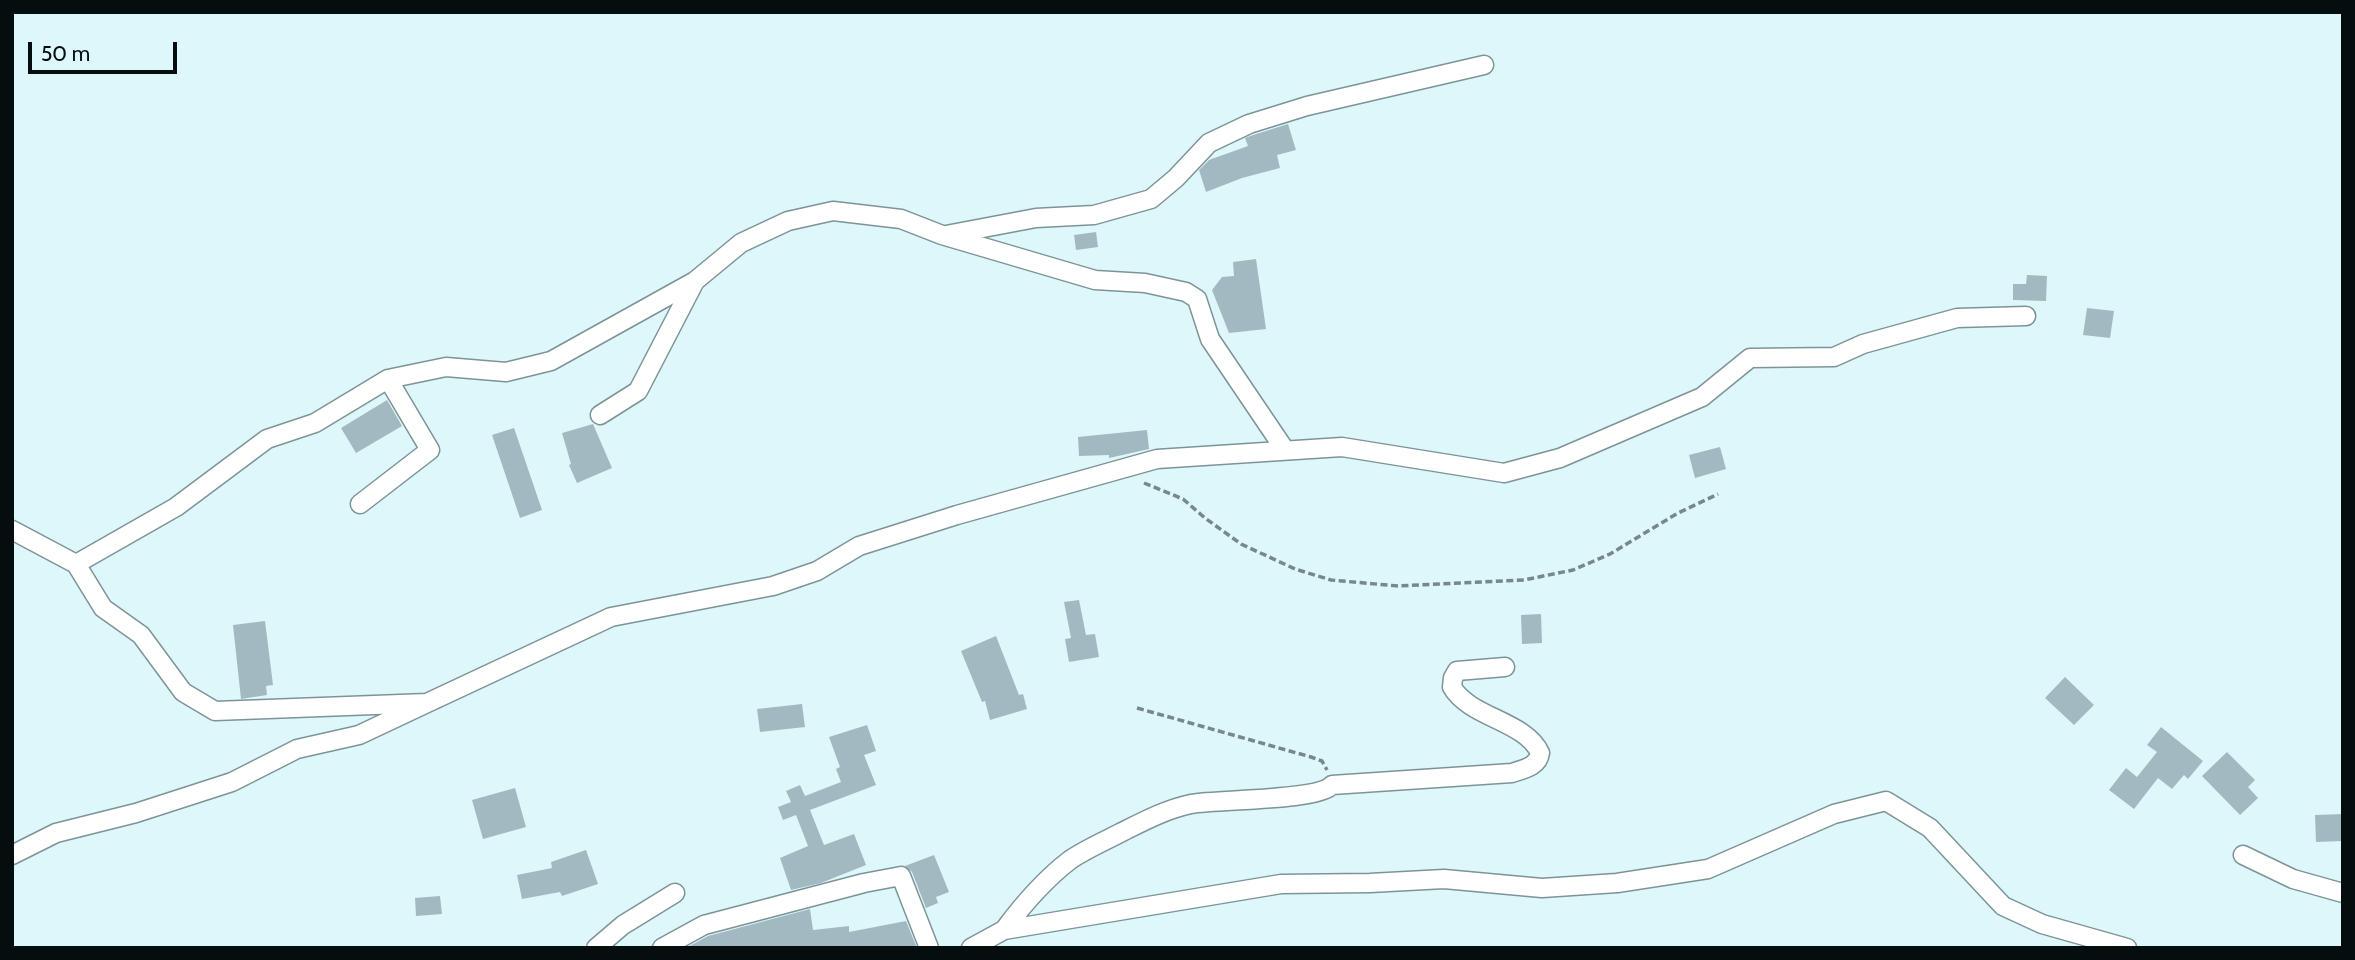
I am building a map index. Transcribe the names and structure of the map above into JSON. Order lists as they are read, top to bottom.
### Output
{
  "scale_bar": "50 m"
}
